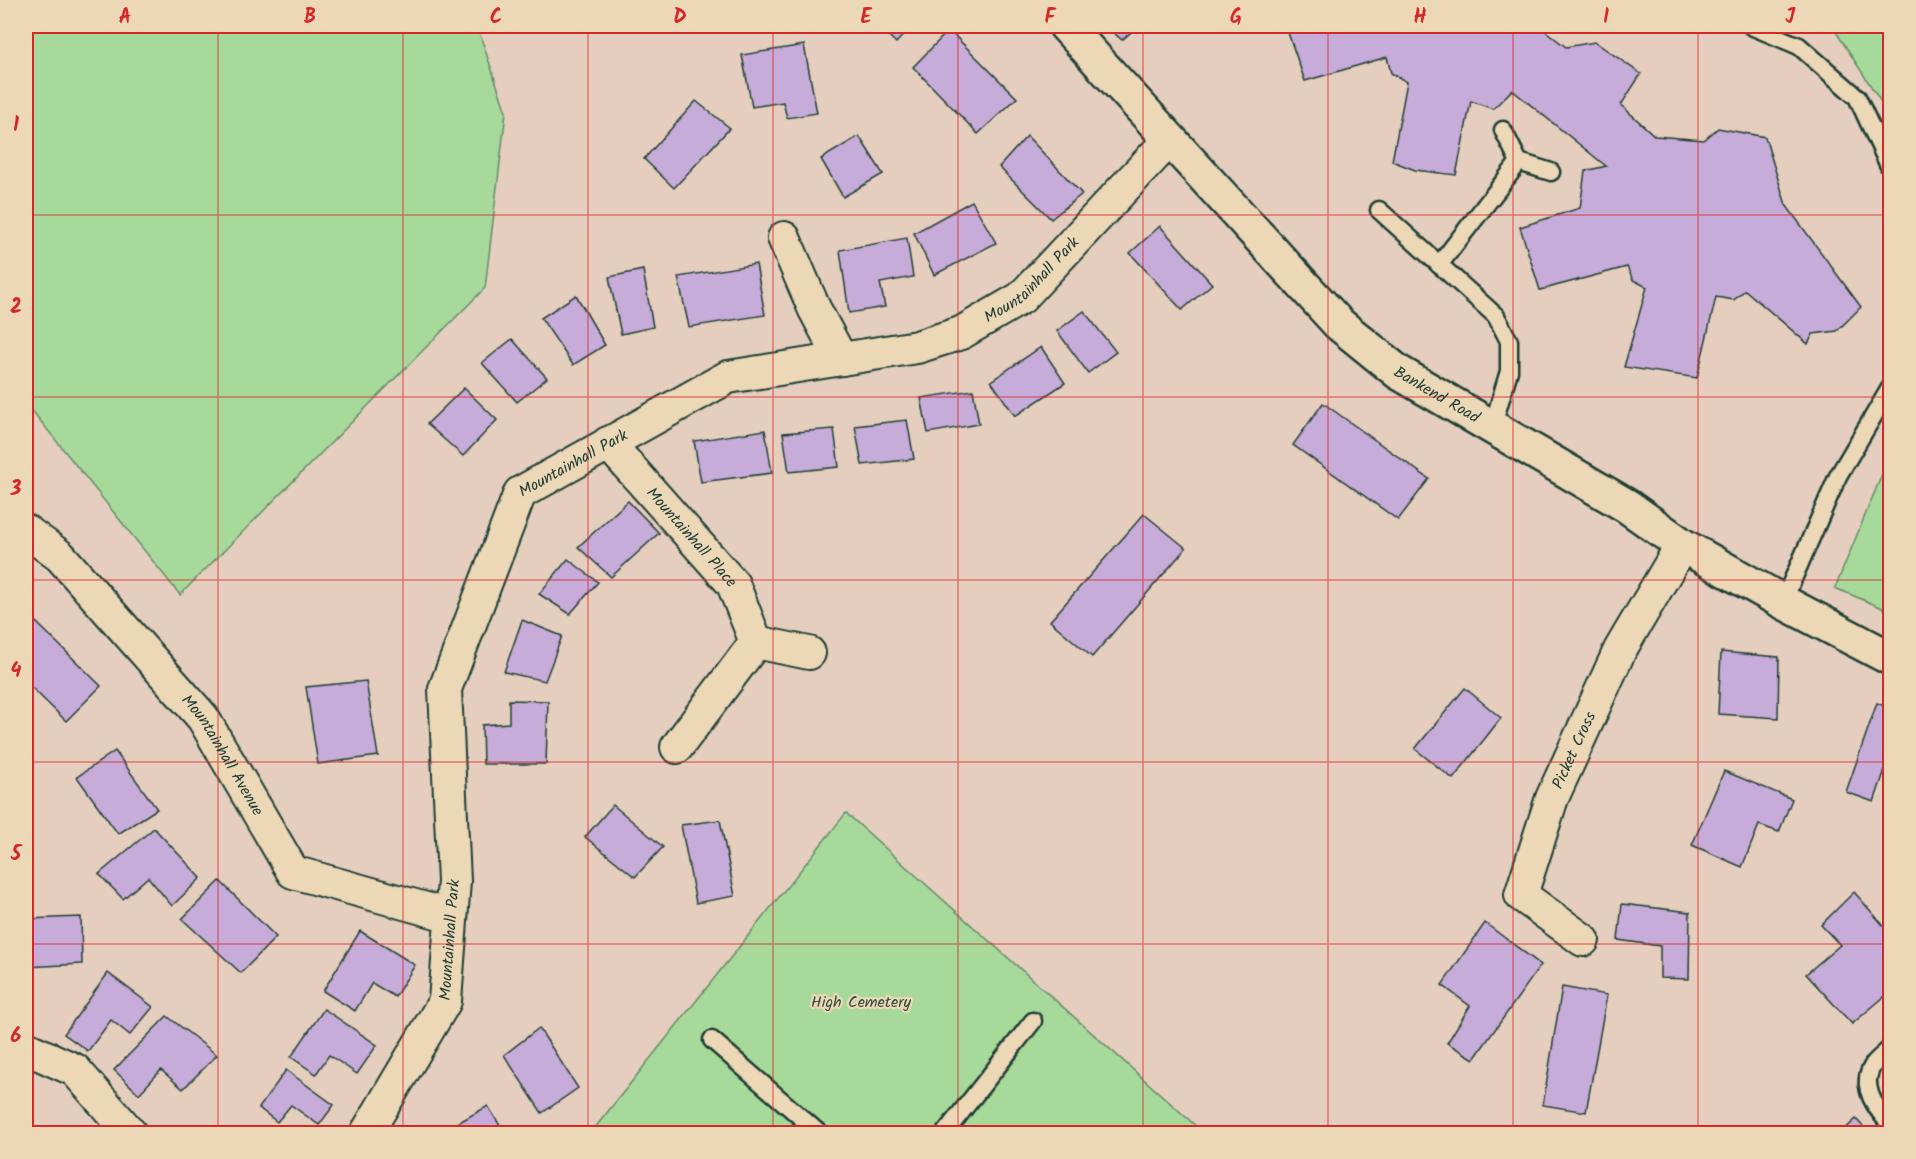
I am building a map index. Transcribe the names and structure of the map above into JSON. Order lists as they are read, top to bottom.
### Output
{
  "streets": {
    "street": [
      "Mountainhall Park",
      "Bankend Road",
      "Mountainhall Place",
      "Picket Cross",
      "Mountainhall Avenue"
    ]
  },
  "crossings": [
    ["Mountainhall Park", "Bankend Road"],
    ["Mountainhall Park", "Mountainhall Place"],
    ["Mountainhall Park", "Mountainhall Avenue"],
    ["Bankend Road", "Picket Cross"]
  ],
  "parks": ["High Cemetery"],
  "grid": {
    "columns": [
      "A",
      "B",
      "C",
      "D",
      "E",
      "F",
      "G",
      "H",
      "I",
      "J"
    ],
    "rows": [
      "1",
      "2",
      "3",
      "4",
      "5",
      "6"
    ]
  }
}
